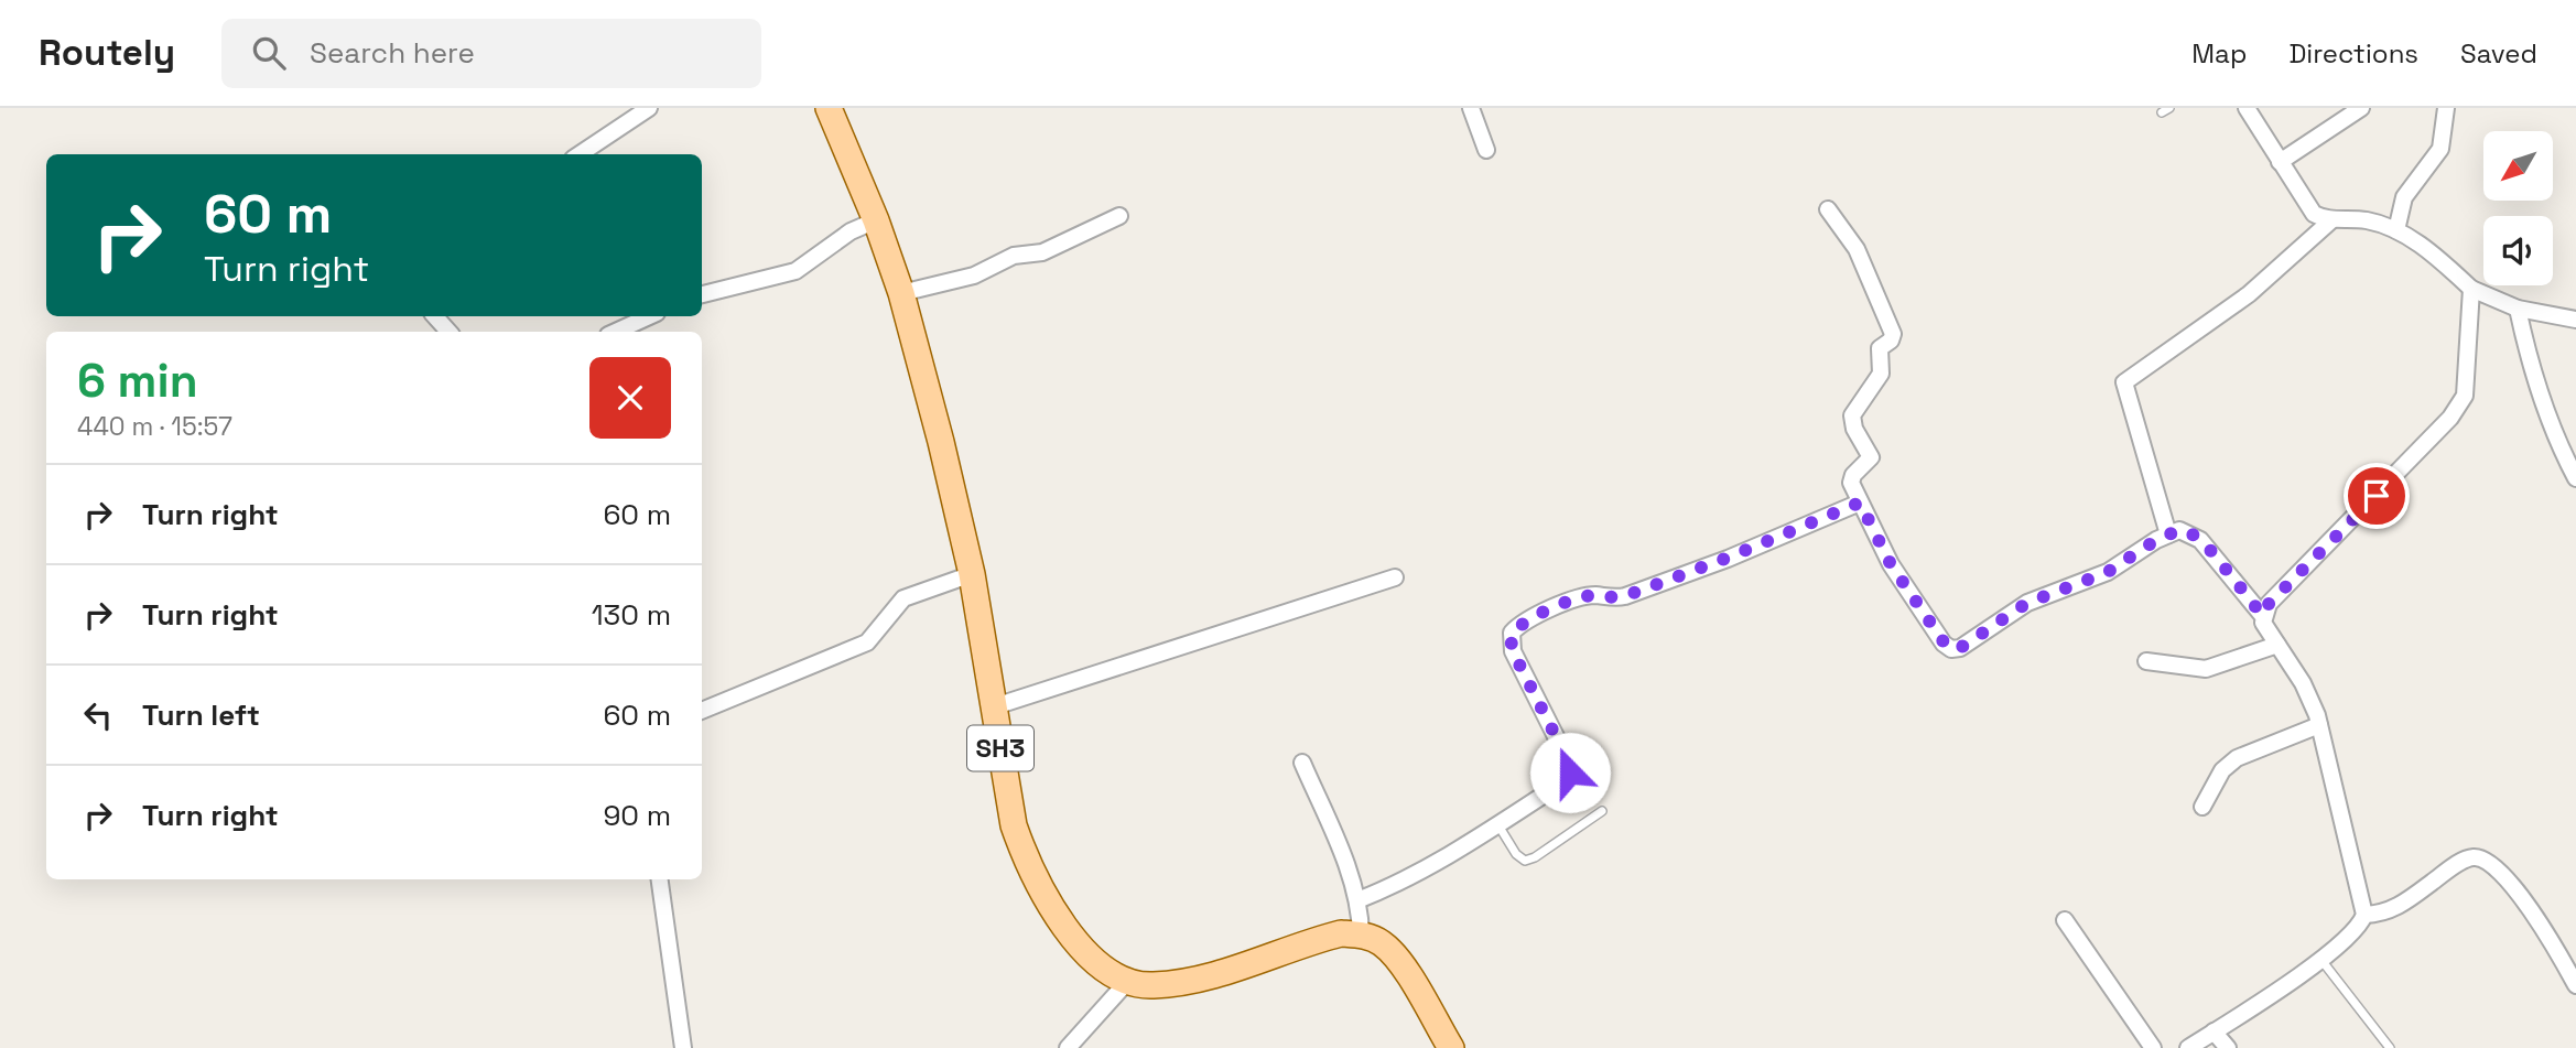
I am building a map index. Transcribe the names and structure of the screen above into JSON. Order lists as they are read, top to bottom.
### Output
{
  "streets": {
    "main road": ["SH3"]
  },
  "north": "bottom left",
  "page": {
    "header": "Routely",
    "search": "Search here",
    "nav": ["Map", "Directions", "Saved"],
    "turn": ["60 m", "Turn right"],
    "heading": ["6 min", "440 m · 15:57"],
    "list": [
      {
        "name": "Turn right",
        "value": "60 m"
      },
      {
        "name": "Turn right",
        "value": "130 m"
      },
      {
        "name": "Turn left",
        "value": "60 m"
      },
      {
        "name": "Turn right",
        "value": "90 m"
      }
    ]
  }
}
